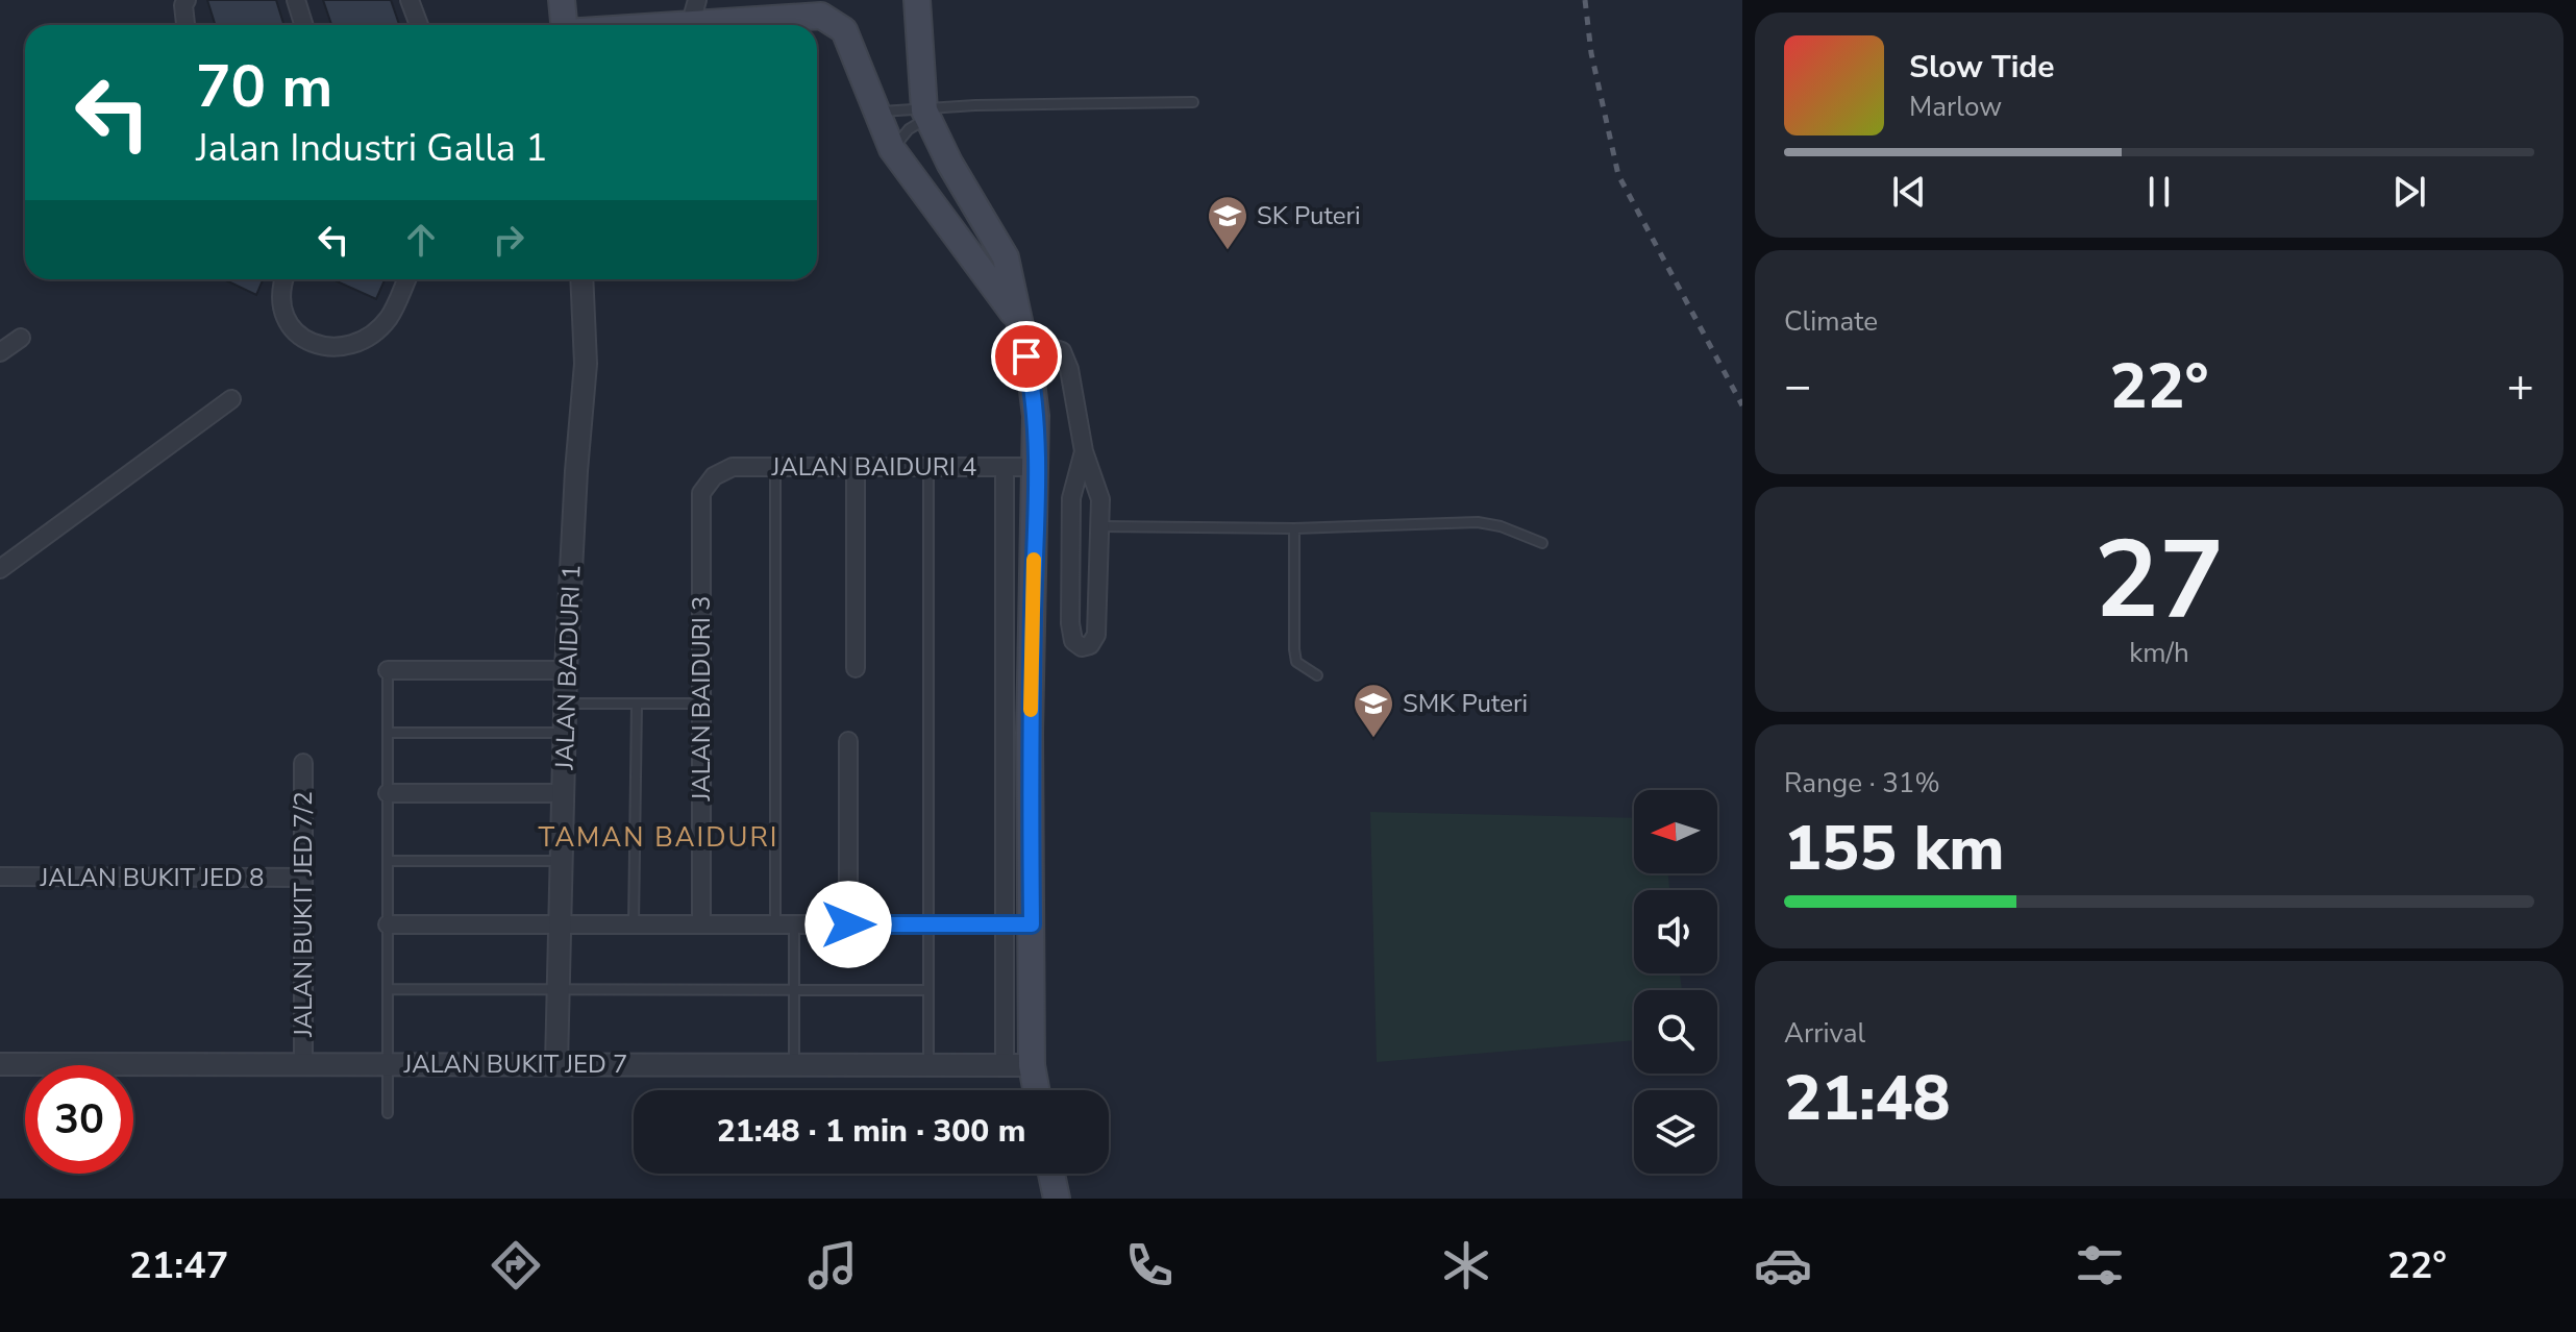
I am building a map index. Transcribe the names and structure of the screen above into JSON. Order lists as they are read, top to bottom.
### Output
{
  "streets": {
    "street": [
      "JALAN BAIDURI 4",
      "JALAN BAIDURI 1",
      "JALAN BAIDURI 3",
      "JALAN BUKIT JED 8",
      "JALAN BUKIT JED 7/2",
      "JALAN BUKIT JED 7"
    ]
  },
  "crossings": [
    ["JALAN BAIDURI 4", "JALAN BAIDURI 3"],
    ["JALAN BAIDURI 1", "JALAN BUKIT JED 7"],
    ["JALAN BUKIT JED 8", "JALAN BUKIT JED 7/2"],
    ["JALAN BUKIT JED 7/2", "JALAN BUKIT JED 7"]
  ],
  "districts": ["TAMAN BAIDURI"],
  "places": {
    "school or university": ["SK Puteri", "SMK Puteri"]
  },
  "north": "left",
  "page": {
    "turn": ["70 m", "Jalan Industri Galla 1"],
    "song": ["Slow Tide", "Marlow"],
    "tile": [
      "Climate",
      ["27", "km/h"],
      ["Range · 31%", "155 km"],
      ["Arrival", "21:48"]
    ],
    "heat": ["−", "22°", "+"],
    "limit": "30",
    "trip": "21:48 · 1 min · 300 m",
    "tabs": ["21:47", "22°"]
  }
}
